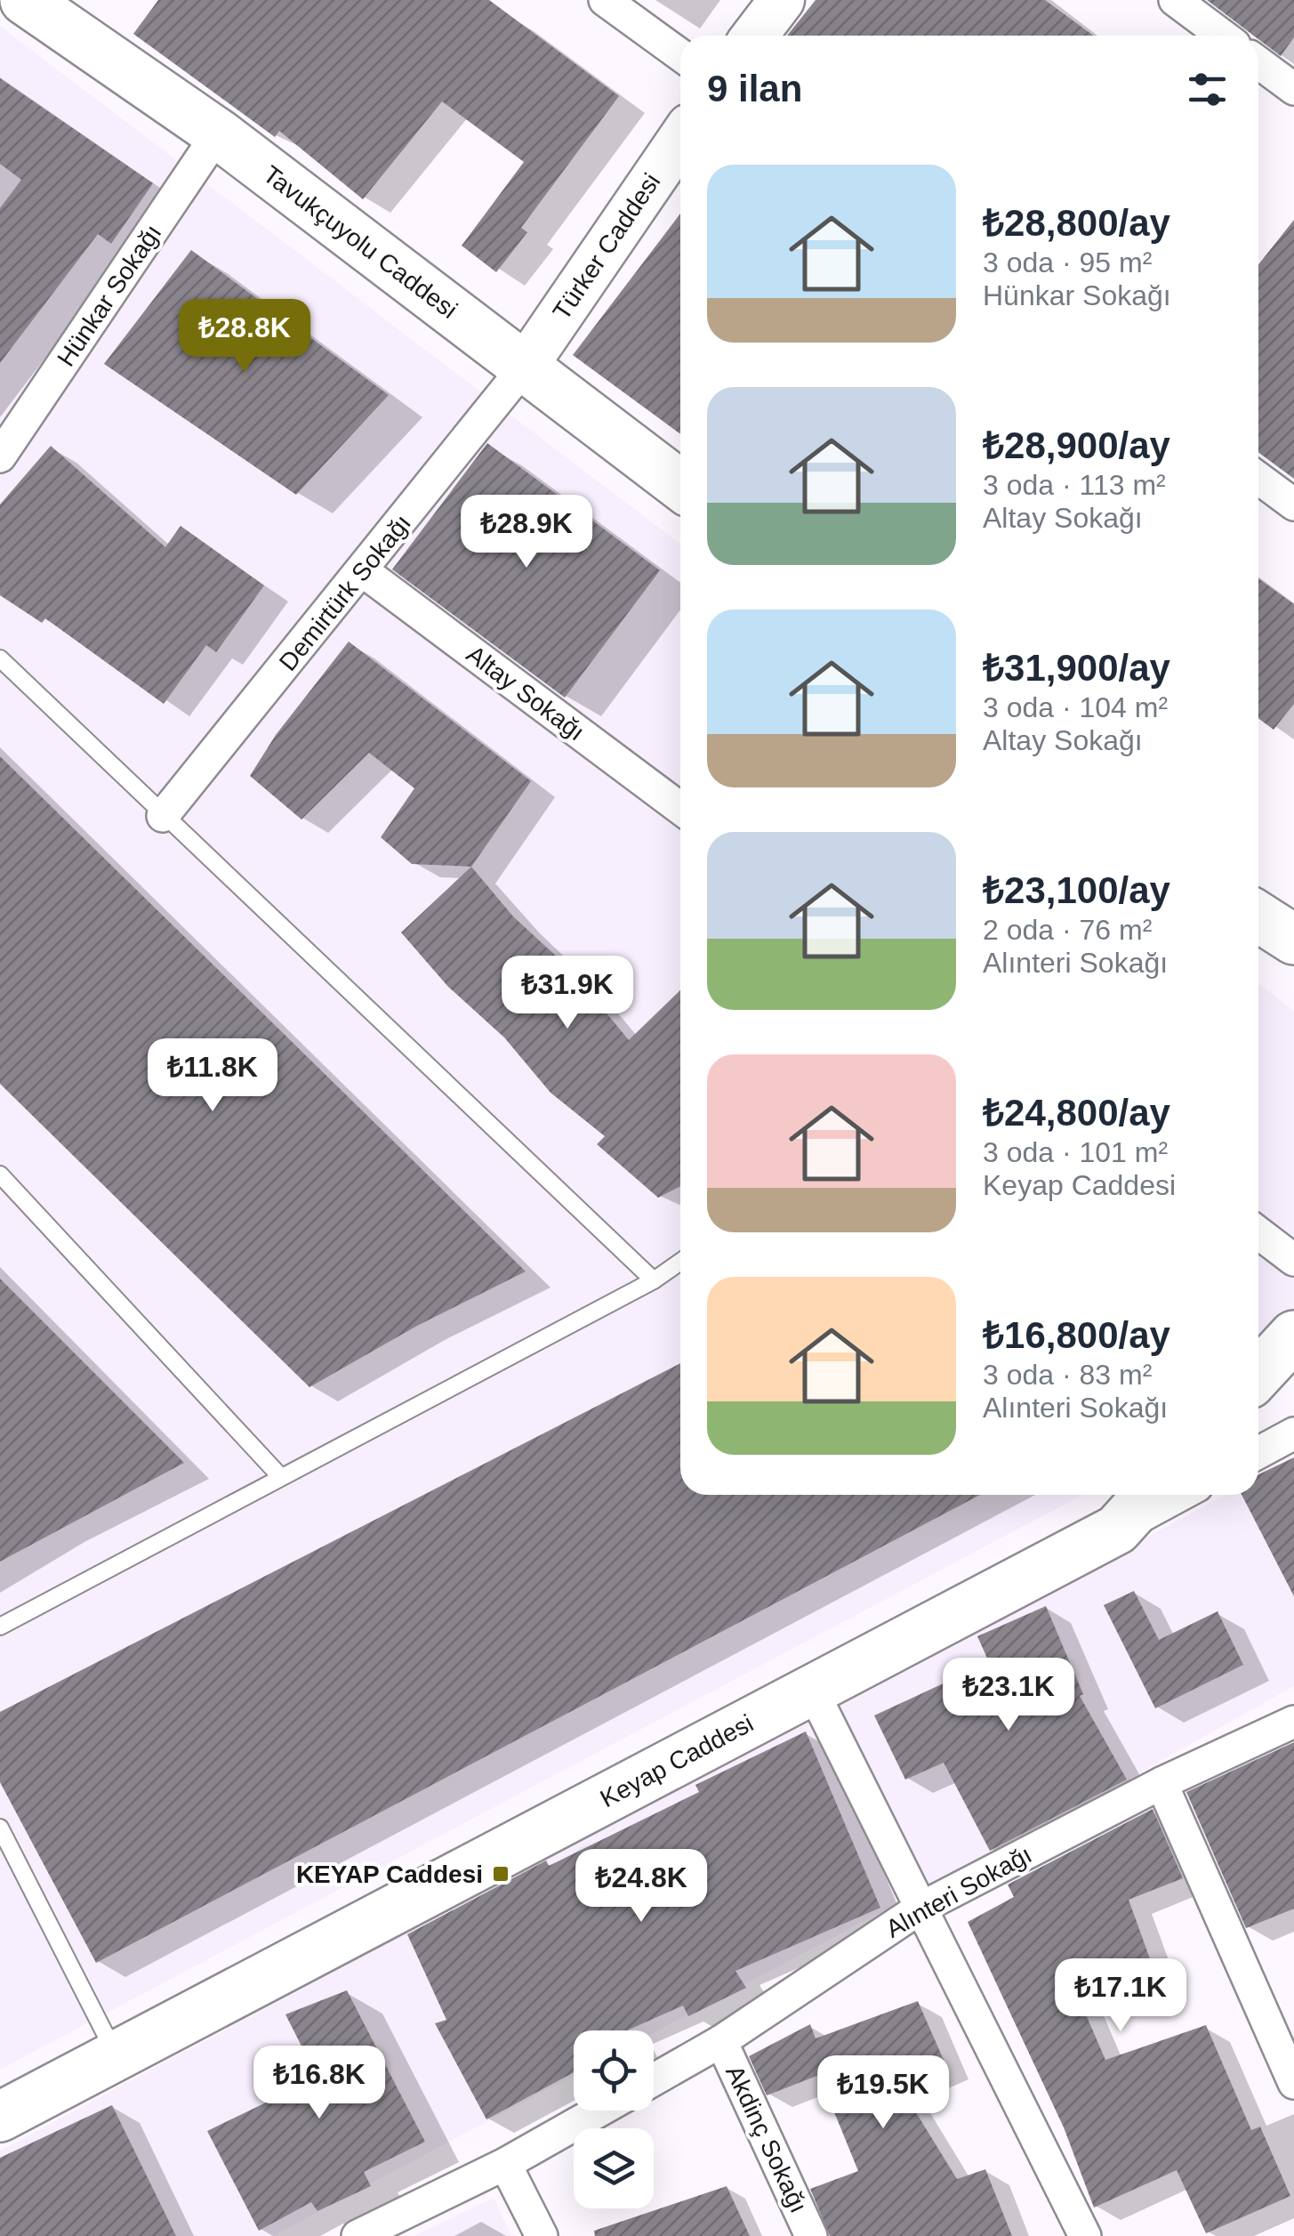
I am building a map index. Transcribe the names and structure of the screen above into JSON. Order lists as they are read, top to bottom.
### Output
{
  "streets": {
    "main road": ["Tavukçuyolu Caddesi", "Keyap Caddesi"],
    "street": [
      "Türker Caddesi",
      "Hünkar Sokağı",
      "Demirtürk Sokağı",
      "Altay Sokağı",
      "Alınteri Sokağı",
      "Akdinç Sokağı"
    ]
  },
  "crossings": [
    ["Tavukçuyolu Caddesi", "Türker Caddesi"],
    ["Tavukçuyolu Caddesi", "Hünkar Sokağı"],
    ["Tavukçuyolu Caddesi", "Demirtürk Sokağı"],
    ["Türker Caddesi", "Demirtürk Sokağı"],
    ["Demirtürk Sokağı", "Altay Sokağı"],
    ["Alınteri Sokağı", "Akdinç Sokağı"]
  ],
  "places": {
    "transit": ["KEYAP Caddesi"]
  },
  "page": {
    "heading": "9 ilan",
    "list": [
      {
        "name": "₺28,800/ay",
        "note": "3 oda · 95 m² · Hünkar Sokağı"
      },
      {
        "name": "₺28,900/ay",
        "note": "3 oda · 113 m² · Altay Sokağı"
      },
      {
        "name": "₺31,900/ay",
        "note": "3 oda · 104 m² · Altay Sokağı"
      },
      {
        "name": "₺23,100/ay",
        "note": "2 oda · 76 m² · Alınteri Sokağı"
      },
      {
        "name": "₺24,800/ay",
        "note": "3 oda · 101 m² · Keyap Caddesi"
      },
      {
        "name": "₺16,800/ay",
        "note": "3 oda · 83 m² · Alınteri Sokağı"
      }
    ],
    "price": [
      "₺28.8K",
      "₺28.9K",
      "₺31.9K",
      "₺11.8K",
      "₺23.1K",
      "₺24.8K",
      "₺17.1K",
      "₺16.8K",
      "₺19.5K"
    ]
  }
}
